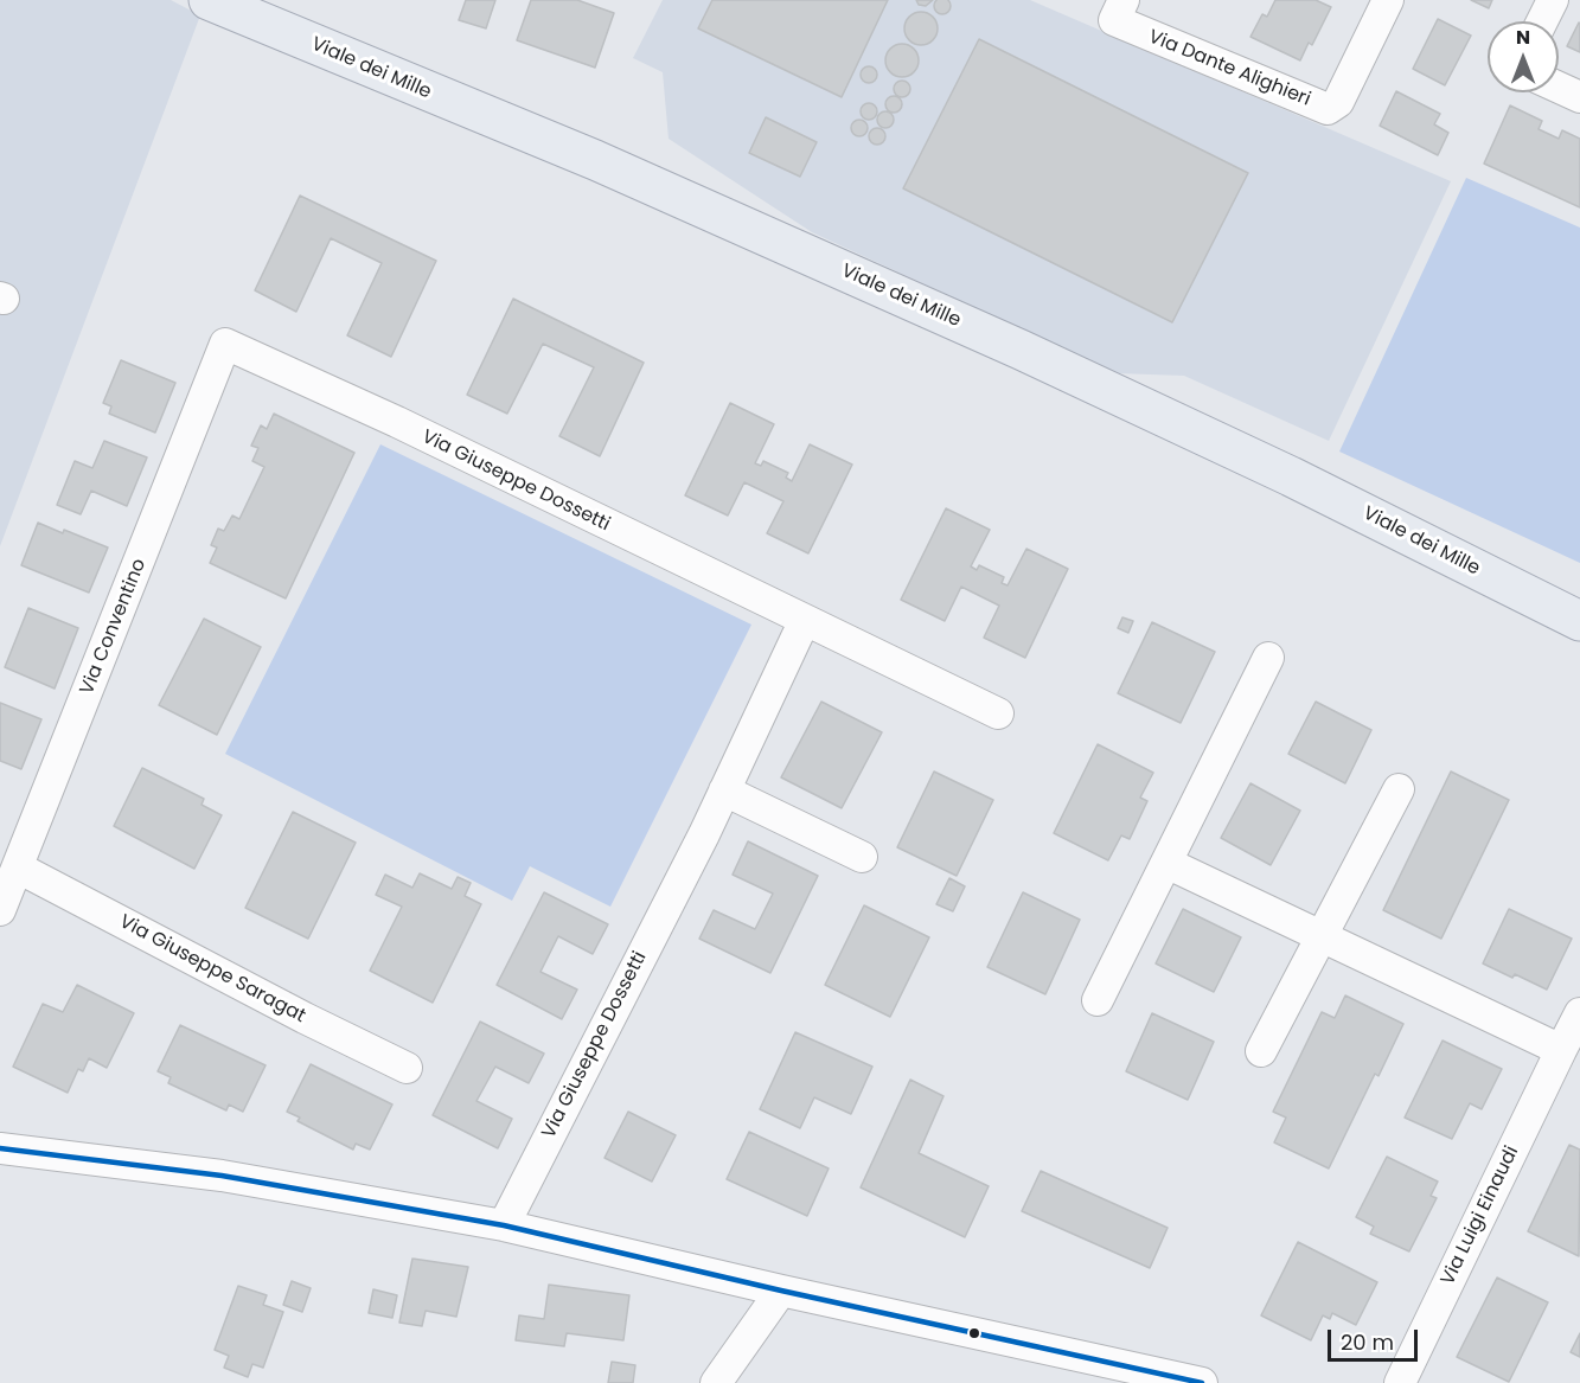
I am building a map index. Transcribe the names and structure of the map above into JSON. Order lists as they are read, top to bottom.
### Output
{
  "streets": {
    "main road": ["Viale dei Mille"],
    "street": [
      "Via Dante Alighieri",
      "Via Giuseppe Dossetti",
      "Via Conventino",
      "Via Giuseppe Saragat",
      "Via Luigi Einaudi"
    ]
  },
  "crossings": [
    ["Via Giuseppe Dossetti", "Via Conventino"],
    ["Via Conventino", "Via Giuseppe Saragat"]
  ],
  "scale_bar": "20 m",
  "north": "top"
}
